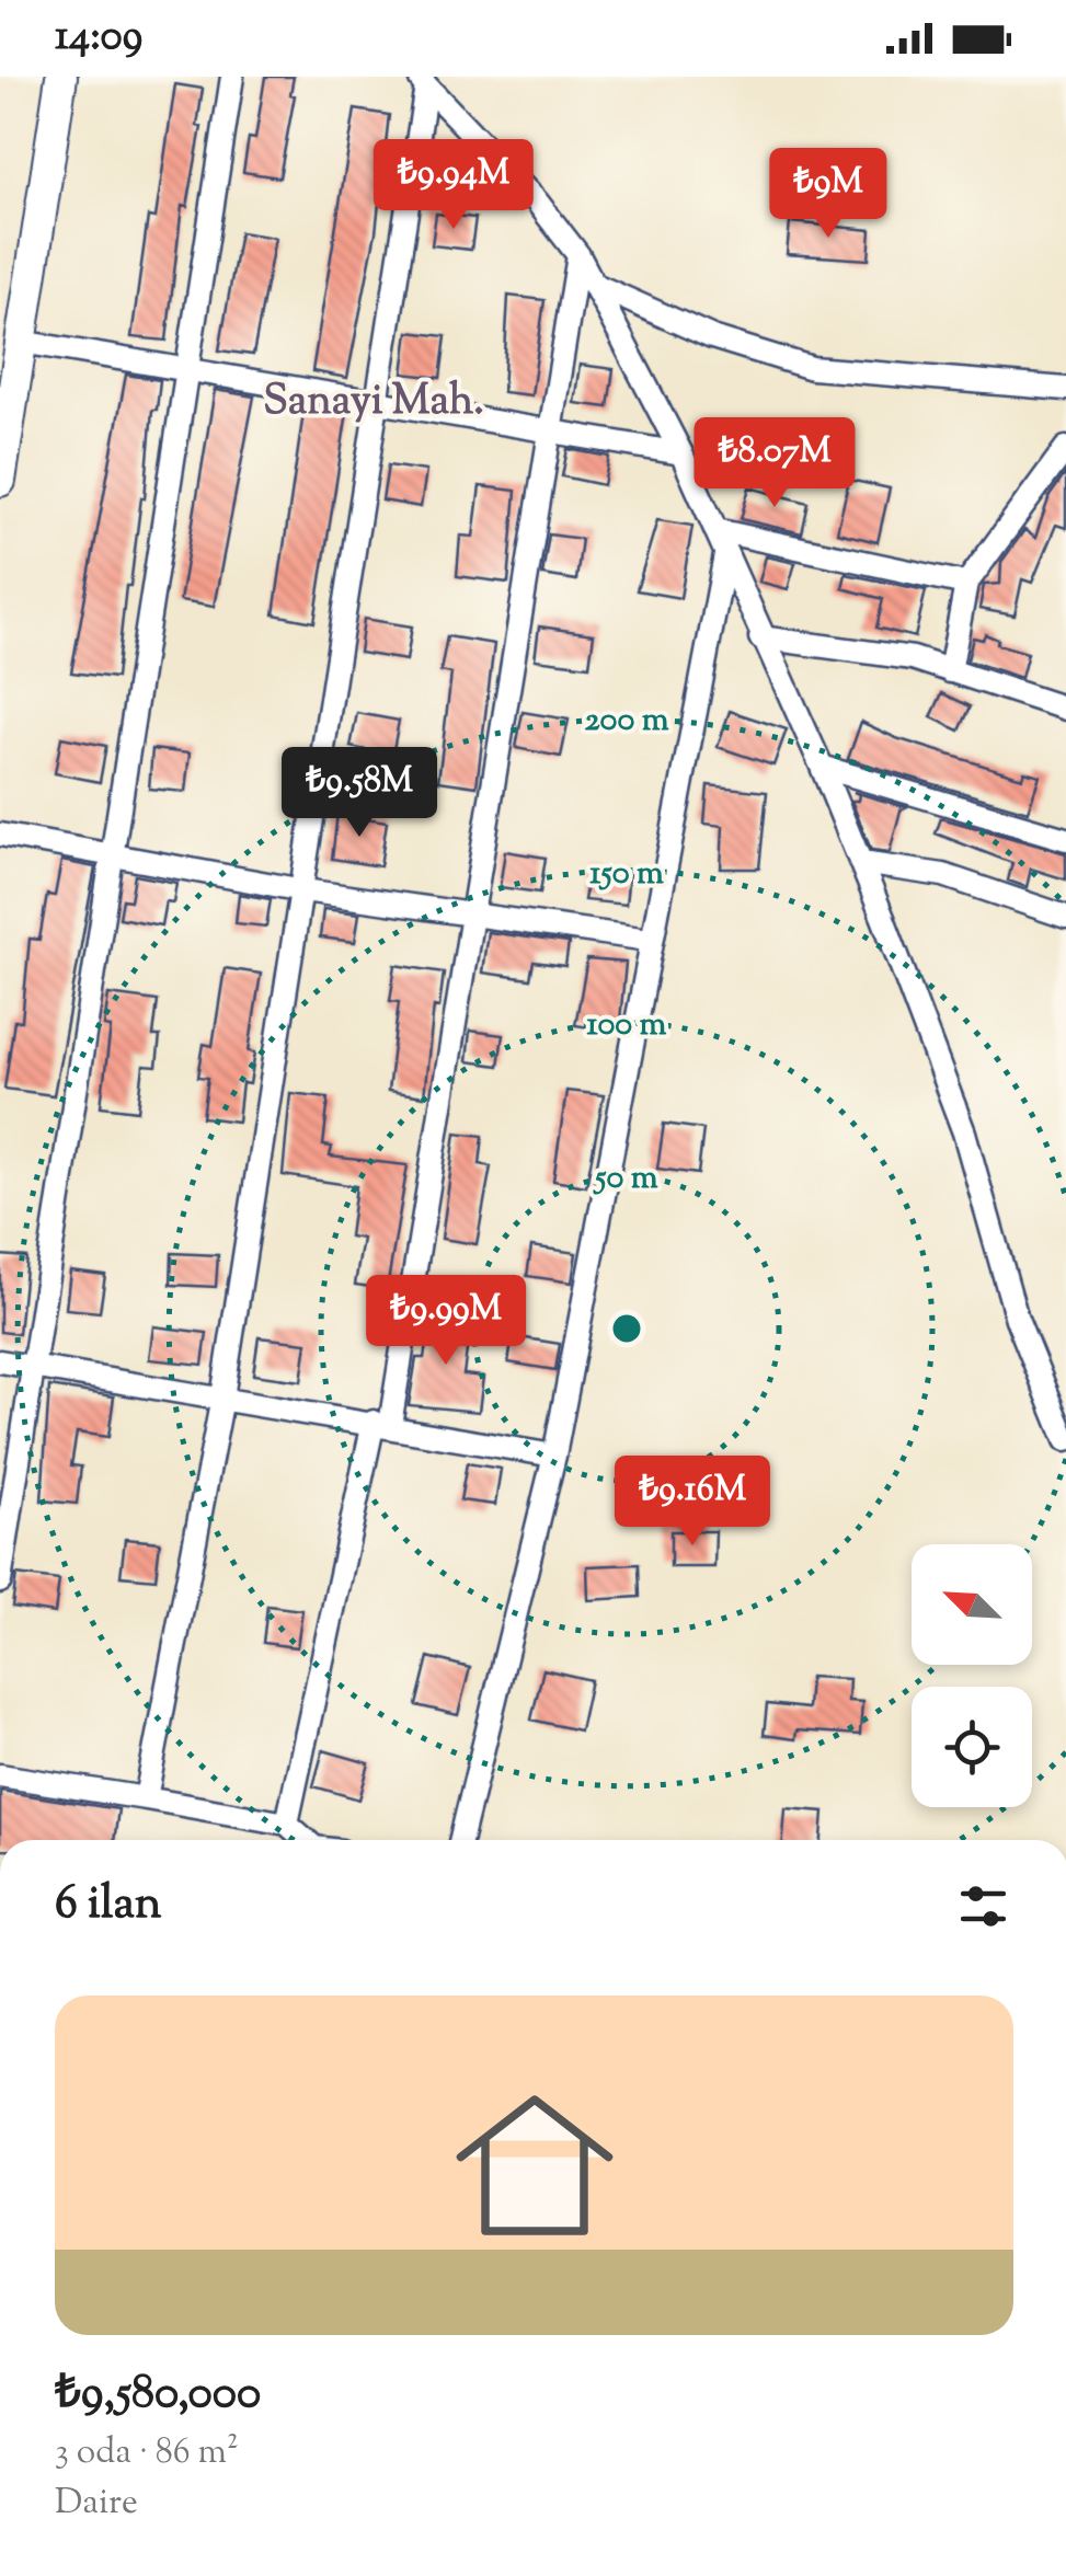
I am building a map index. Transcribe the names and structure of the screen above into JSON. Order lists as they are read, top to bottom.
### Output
{
  "districts": ["Sanayi Mah."],
  "north": "top left",
  "page": {
    "status": "14:09",
    "price": [
      "₺9.94M",
      "₺9M",
      "₺8.07M",
      "₺9.58M",
      "₺9.99M",
      "₺9.16M"
    ],
    "heading": "6 ilan",
    "list": [
      {
        "name": "₺9,580,000",
        "note": "3 oda · 86 m² · Daire"
      }
    ]
  },
  "rings": [
    "200 m",
    "150 m",
    "100 m",
    "50 m"
  ]
}
